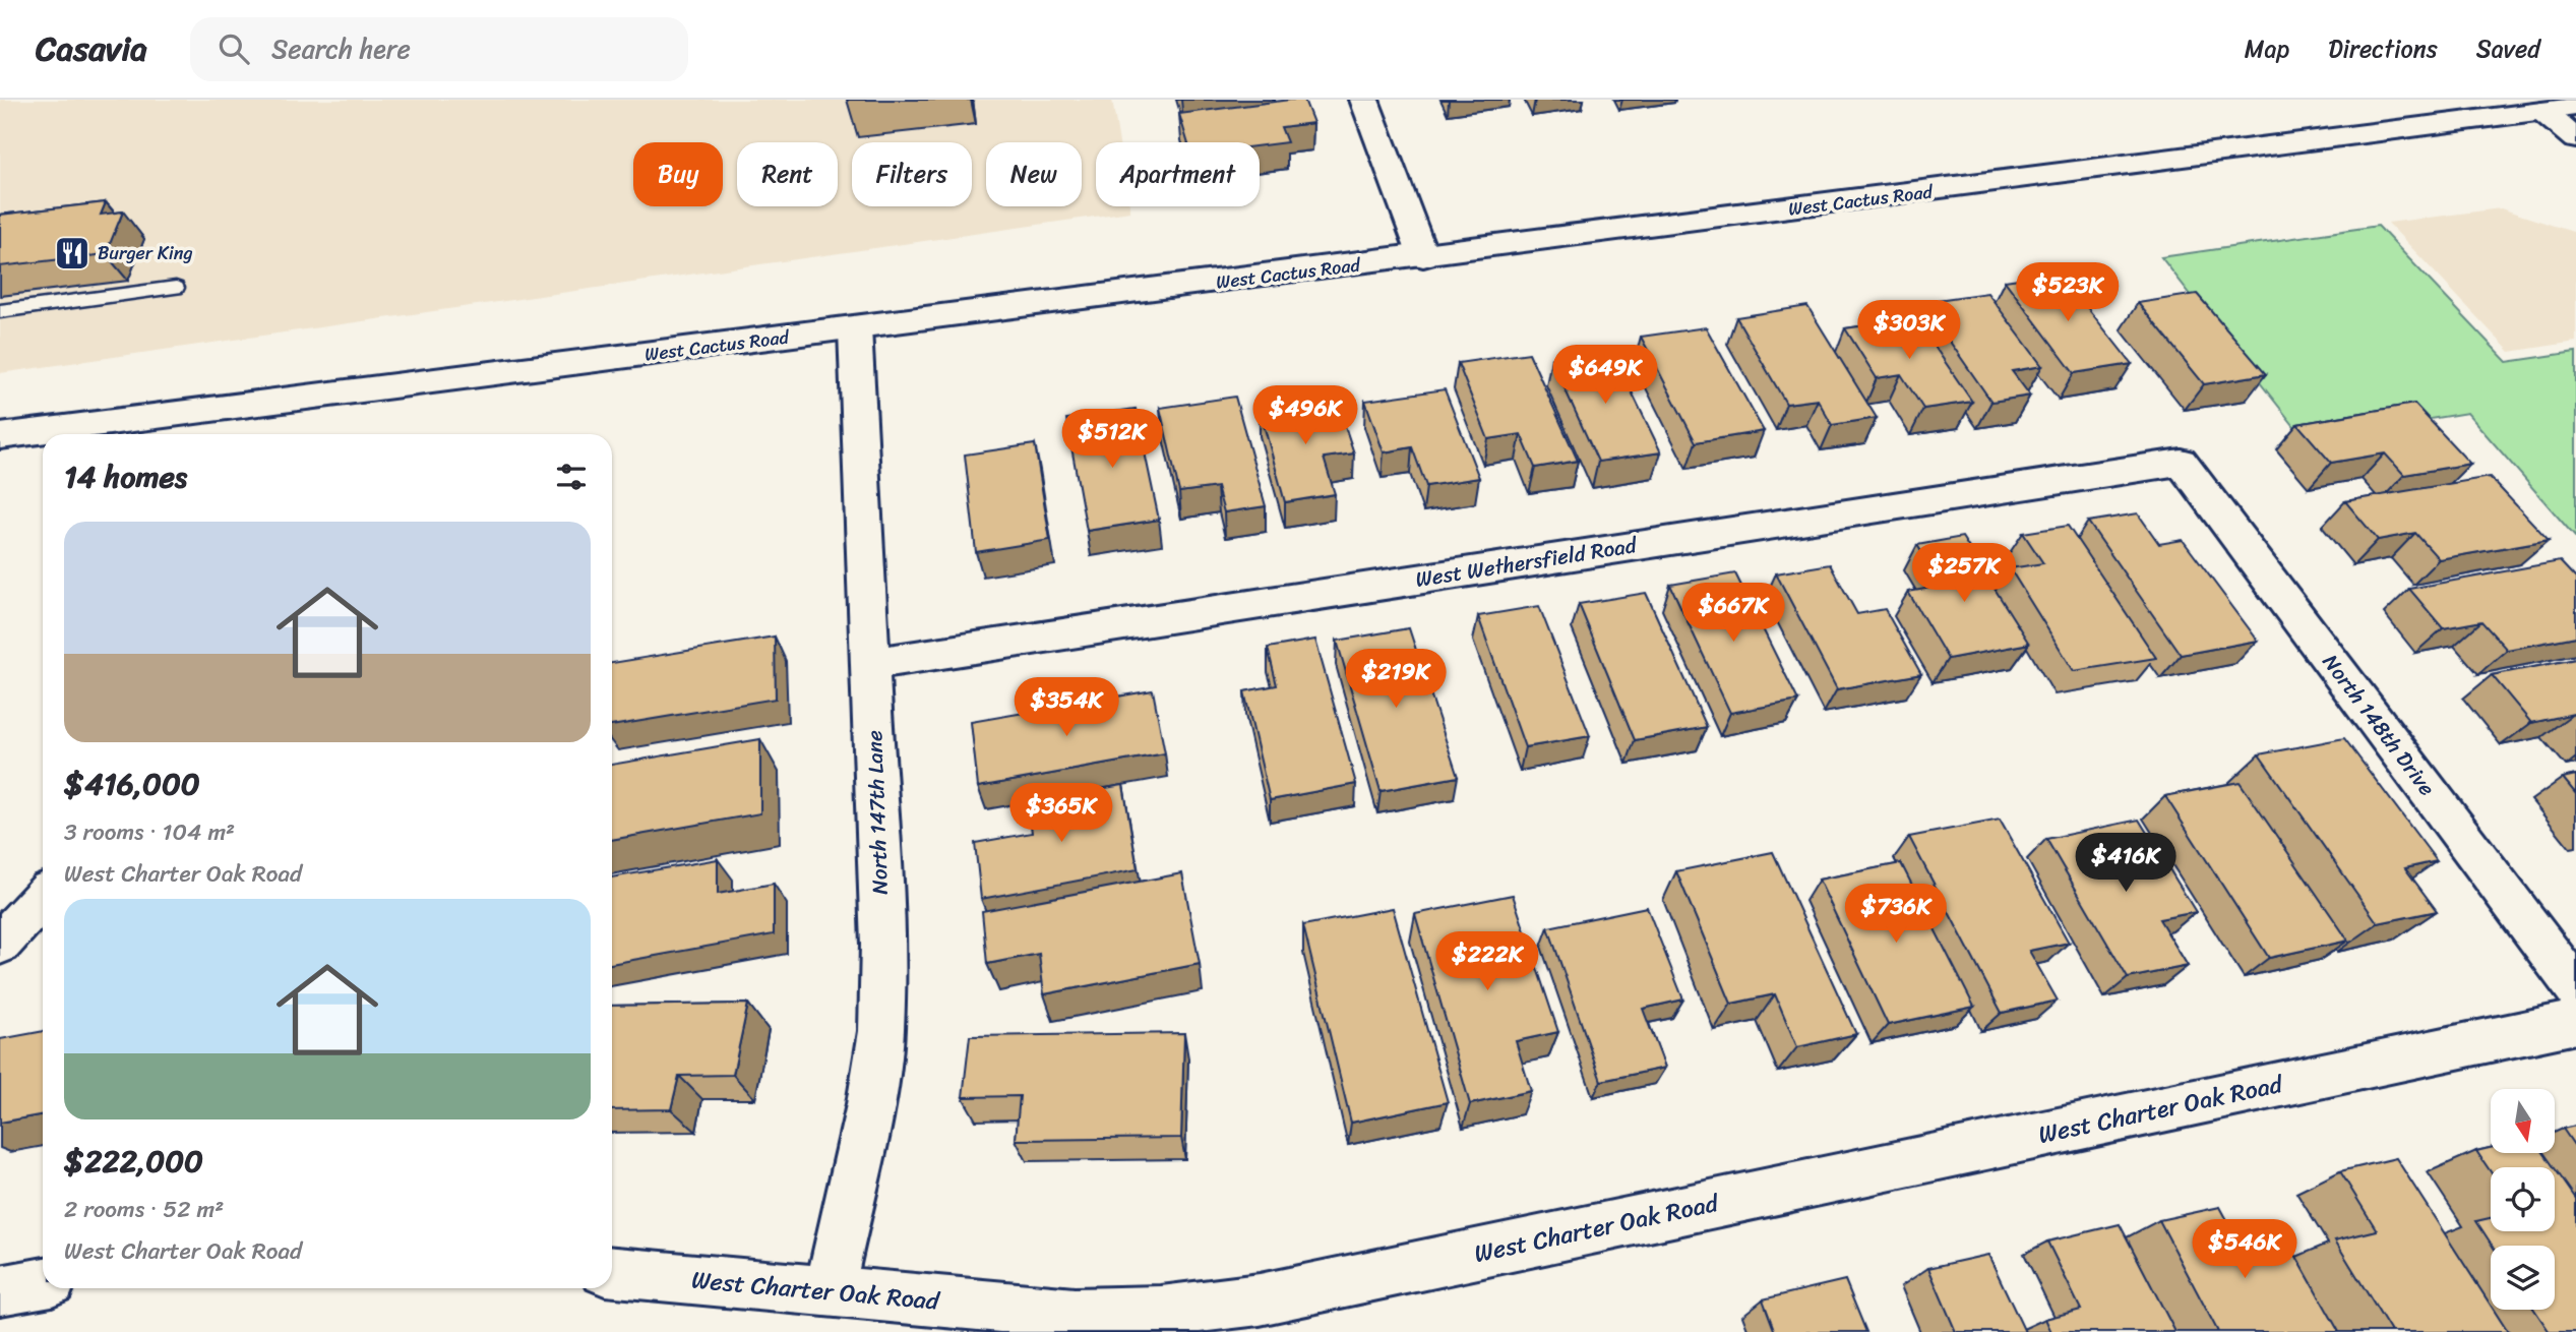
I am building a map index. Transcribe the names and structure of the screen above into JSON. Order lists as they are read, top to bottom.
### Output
{
  "streets": {
    "street": [
      "West Cactus Road",
      "West Wethersfield Road",
      "North 148th Drive",
      "North 147th Lane",
      "West Charter Oak Road"
    ]
  },
  "crossings": [
    ["West Cactus Road", "North 147th Lane"],
    ["West Wethersfield Road", "North 148th Drive"],
    ["West Wethersfield Road", "North 147th Lane"],
    ["North 147th Lane", "West Charter Oak Road"]
  ],
  "places": {
    "restaurant": ["Burger King"]
  },
  "north": "bottom",
  "page": {
    "header": "Casavia",
    "search": "Search here",
    "nav": ["Map", "Directions", "Saved"],
    "chip": [
      "Buy",
      "Rent",
      "Filters",
      "New",
      "Apartment"
    ],
    "price": [
      "$523K",
      "$303K",
      "$649K",
      "$496K",
      "$512K",
      "$257K",
      "$667K",
      "$219K",
      "$354K",
      "$365K",
      "$416K",
      "$736K",
      "$222K",
      "$546K"
    ],
    "heading": "14 homes",
    "list": [
      {
        "name": "$416,000",
        "note": "3 rooms · 104 m² · West Charter Oak Road"
      },
      {
        "name": "$222,000",
        "note": "2 rooms · 52 m² · West Charter Oak Road"
      }
    ]
  }
}
